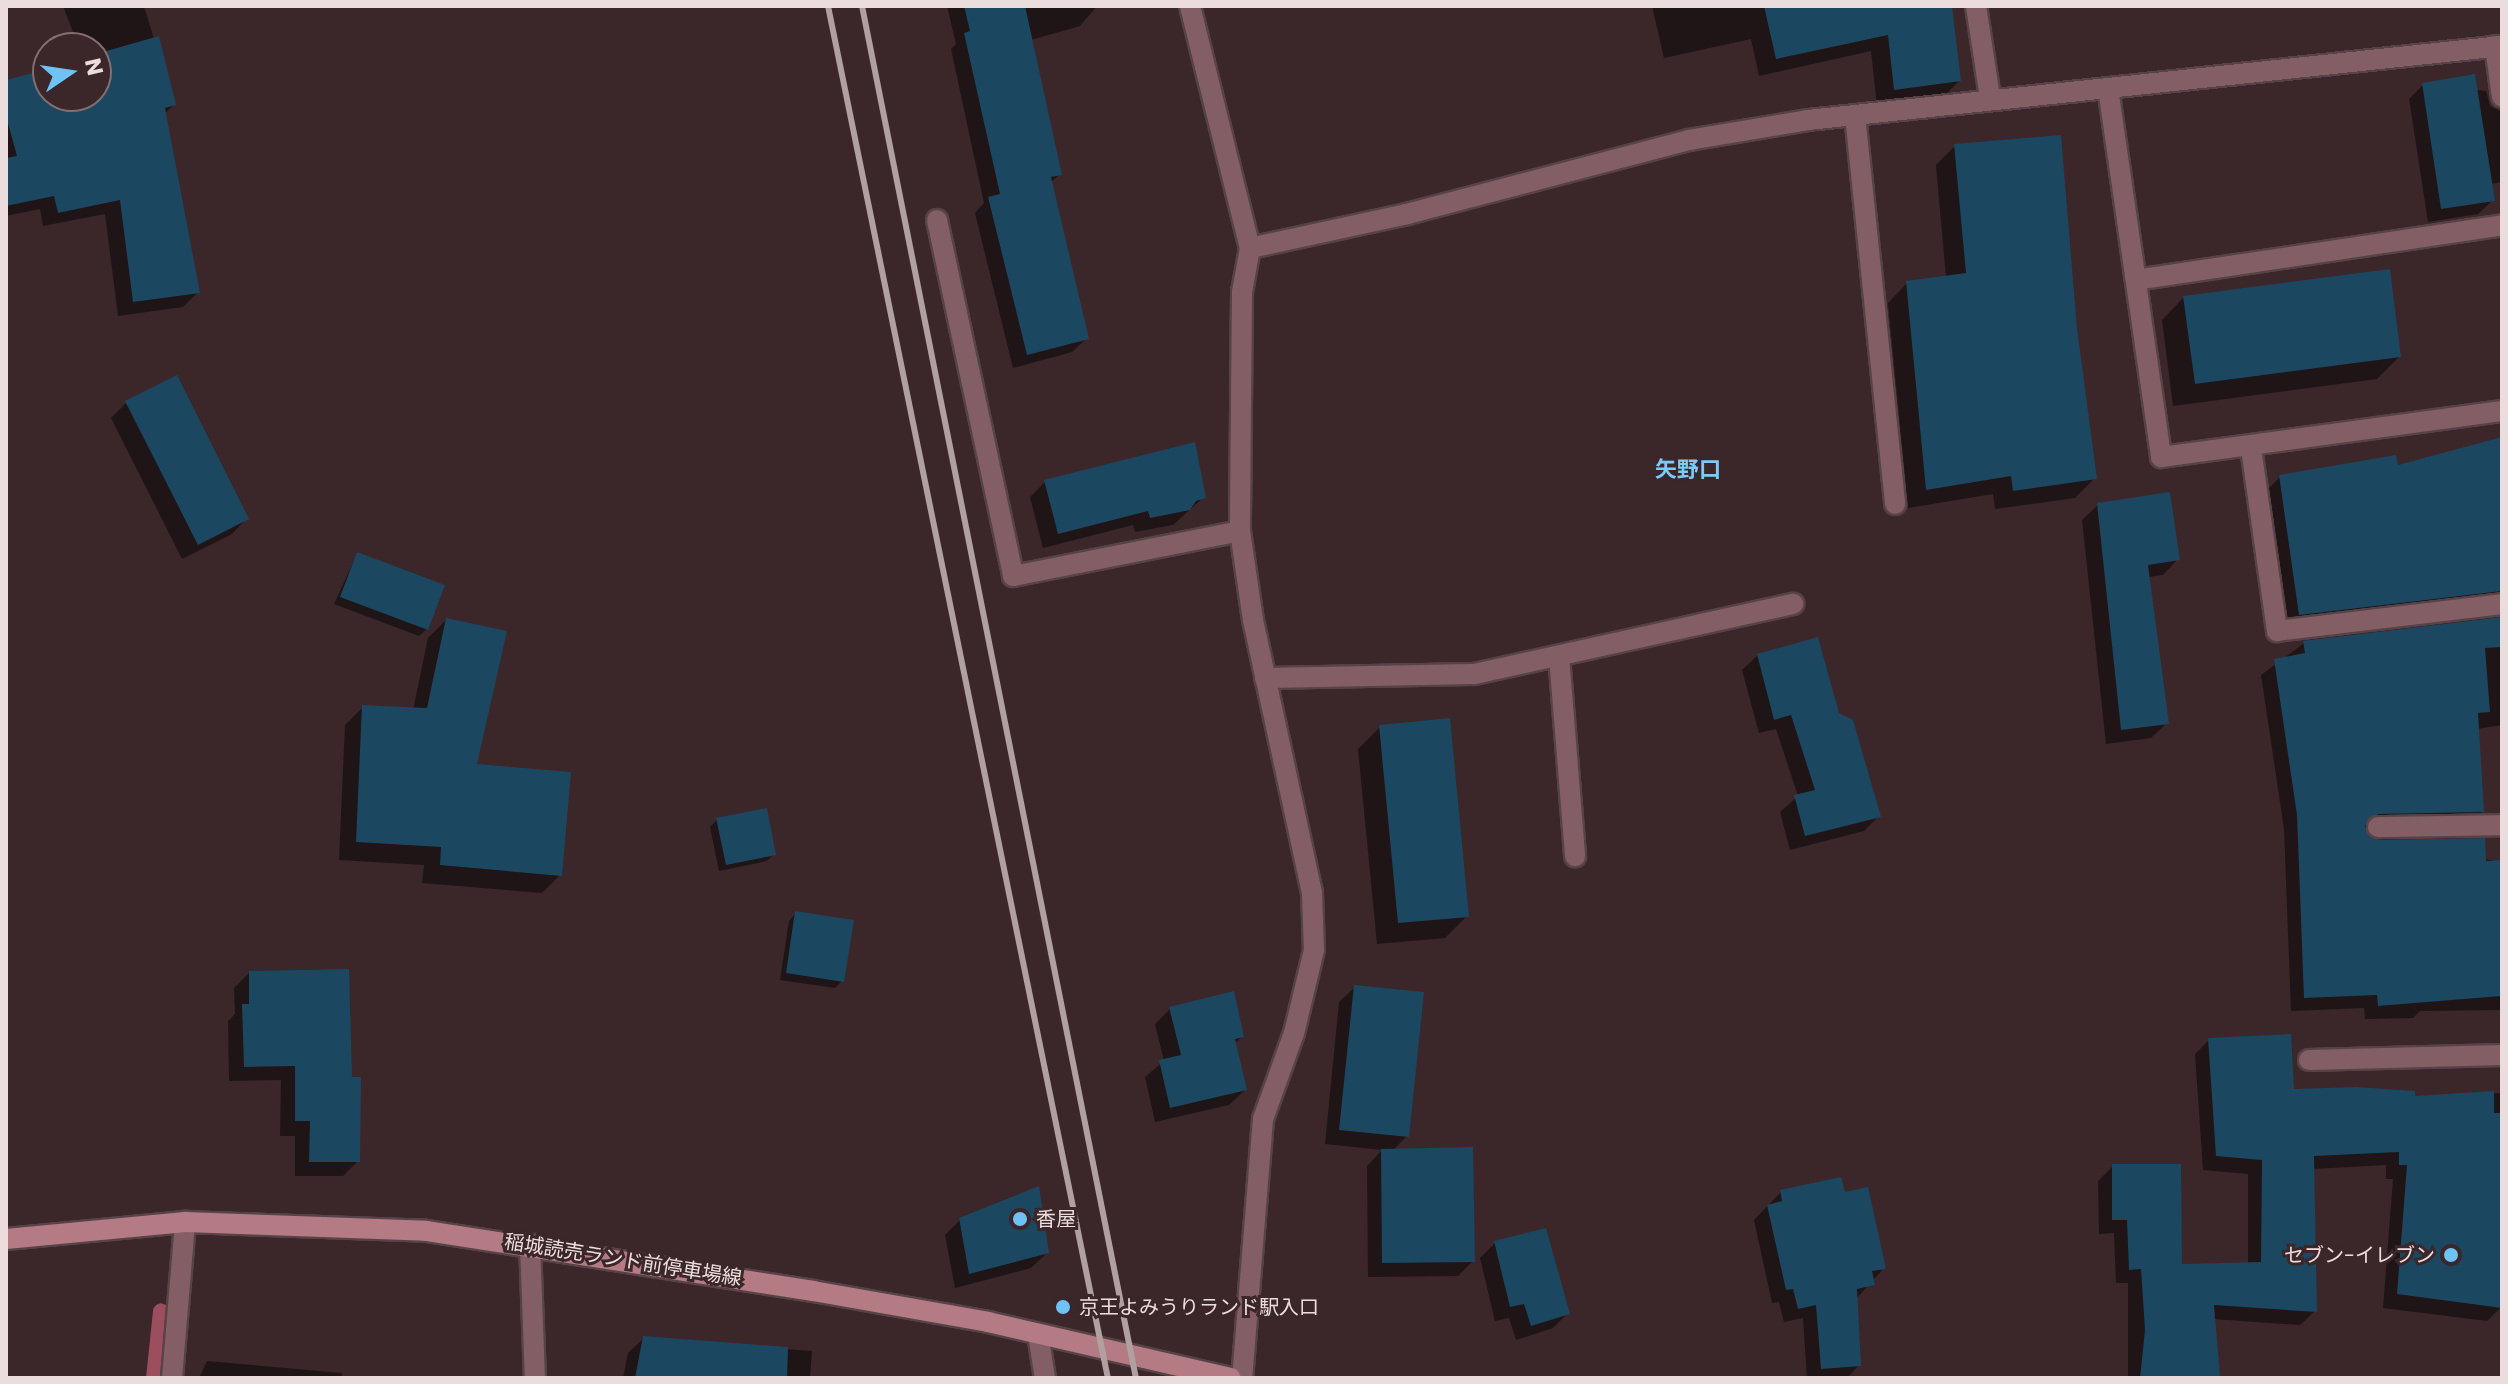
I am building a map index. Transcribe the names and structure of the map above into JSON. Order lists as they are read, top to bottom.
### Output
{
  "streets": {
    "main road": ["稲城読売ランド前停車場線"]
  },
  "districts": ["矢野口"],
  "places": ["香屋", "セブン-イレブン", "京王よみうりランド駅入口"],
  "north": "right"
}
